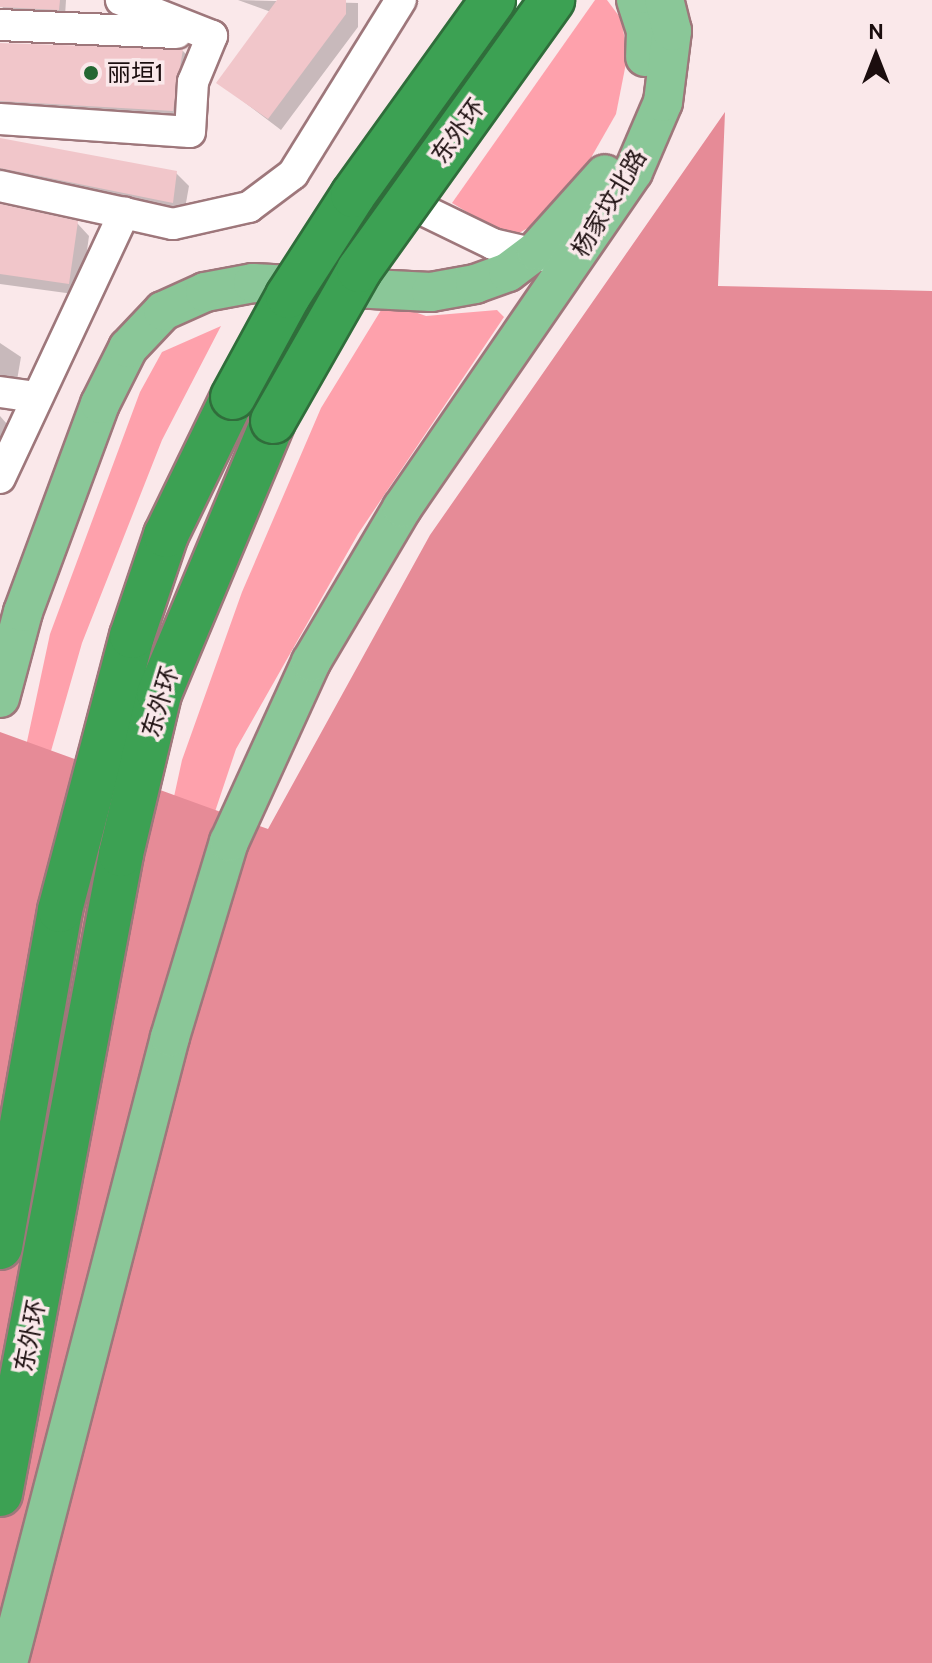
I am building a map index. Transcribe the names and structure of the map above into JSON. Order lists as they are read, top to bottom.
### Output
{
  "streets": {
    "highway": ["东外环"],
    "main road": ["杨家坟北路"]
  },
  "places": ["丽垣1"],
  "north": "top"
}
